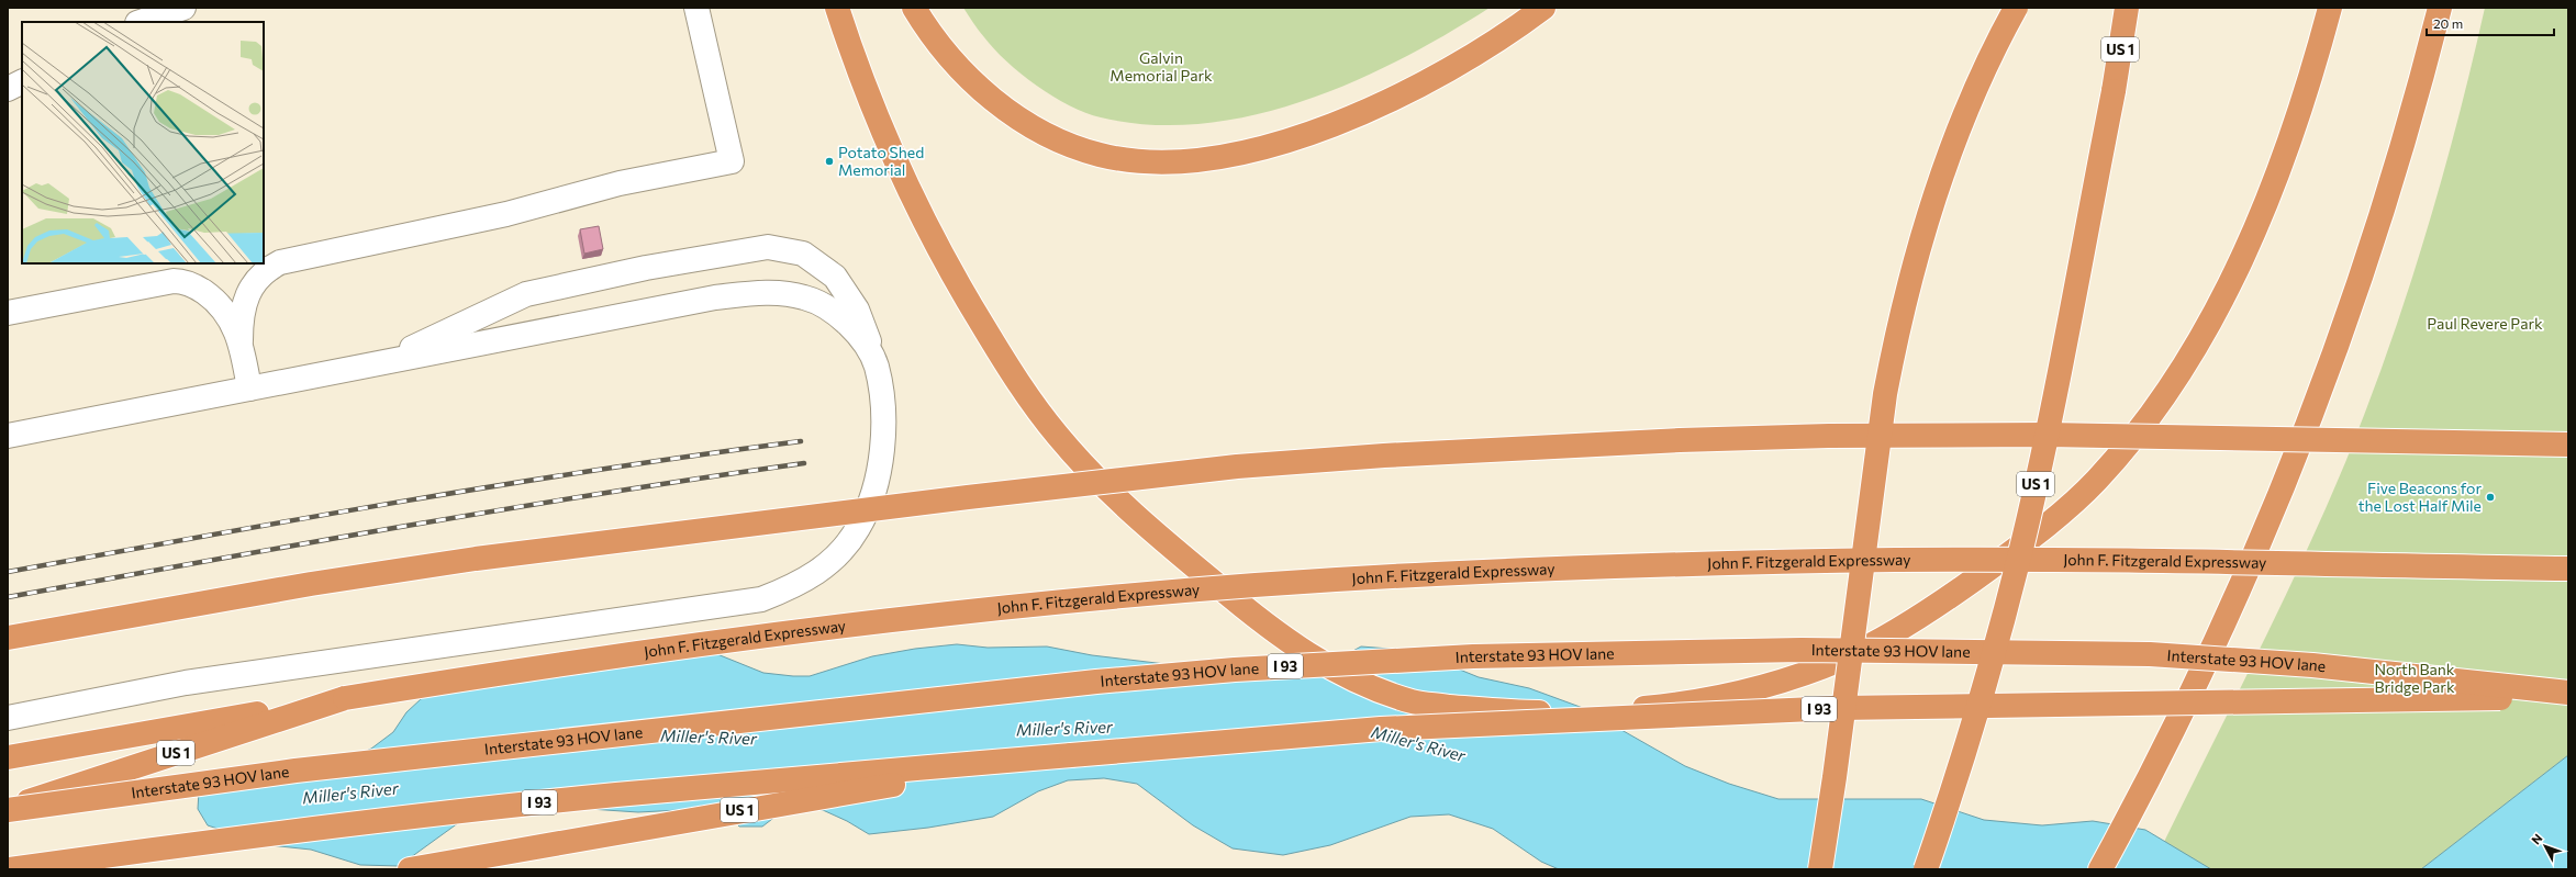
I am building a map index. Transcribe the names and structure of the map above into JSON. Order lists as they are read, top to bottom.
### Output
{
  "streets": {
    "highway": [
      "US 1",
      "John F. Fitzgerald Expressway",
      "Interstate 93 HOV lane",
      "I 93"
    ]
  },
  "crossings": [
    ["US 1", "John F. Fitzgerald Expressway"],
    ["US 1", "Interstate 93 HOV lane"],
    ["US 1", "I 93"]
  ],
  "water": ["Miller's River"],
  "parks": ["Galvin Memorial Park", "Paul Revere Park", "North Bank Bridge Park"],
  "places": ["Potato Shed Memorial", "Five Beacons for the Lost Half Mile"],
  "scale_bar": "20 m",
  "north": "top left"
}
